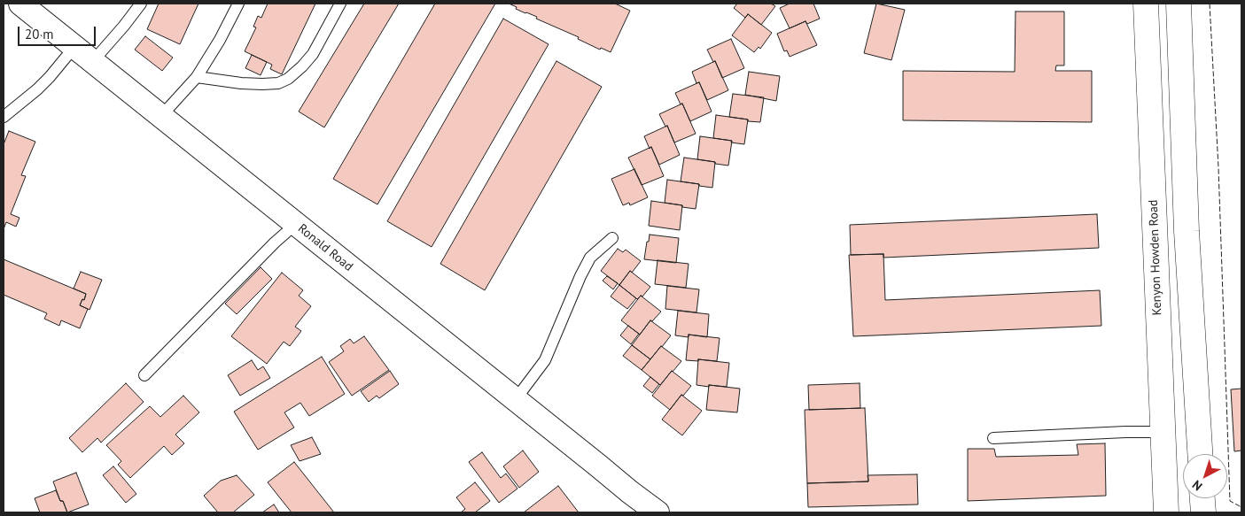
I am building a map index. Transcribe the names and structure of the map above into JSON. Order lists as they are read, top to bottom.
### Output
{
  "streets": {
    "street": ["Ronald Road", "Kenyon Howden Road"]
  },
  "scale_bar": "20 m",
  "north": "bottom left"
}
